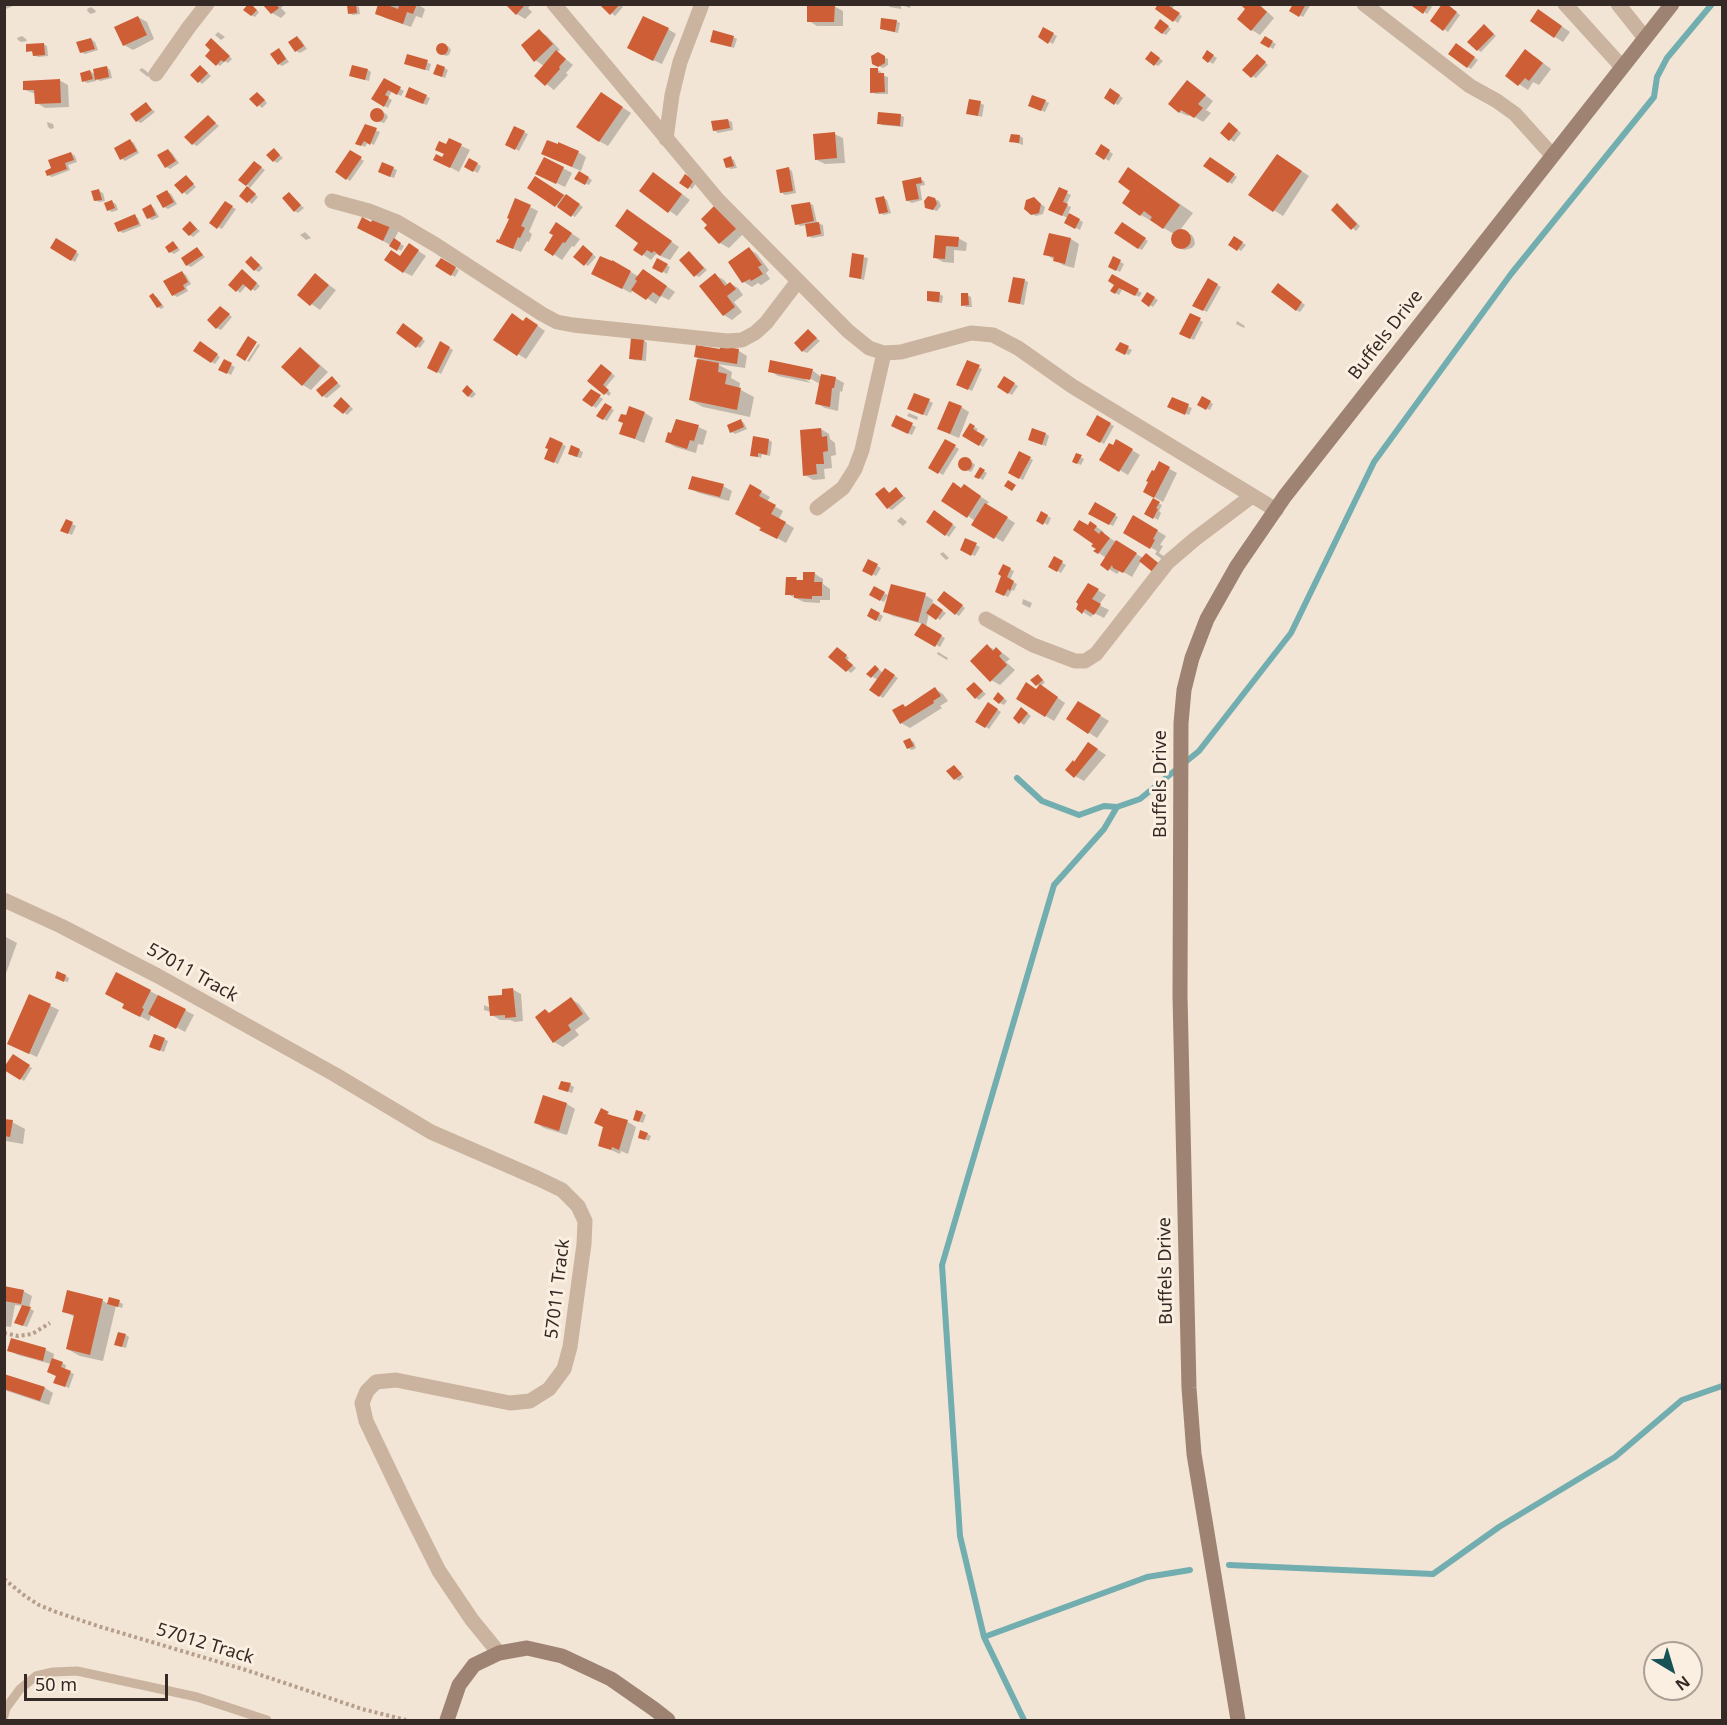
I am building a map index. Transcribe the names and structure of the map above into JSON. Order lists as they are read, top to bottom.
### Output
{
  "streets": {
    "street": ["Buffels Drive", "57011 Track"],
    "path": ["57012 Track"]
  },
  "scale_bar": "50 m",
  "north": "bottom right"
}
